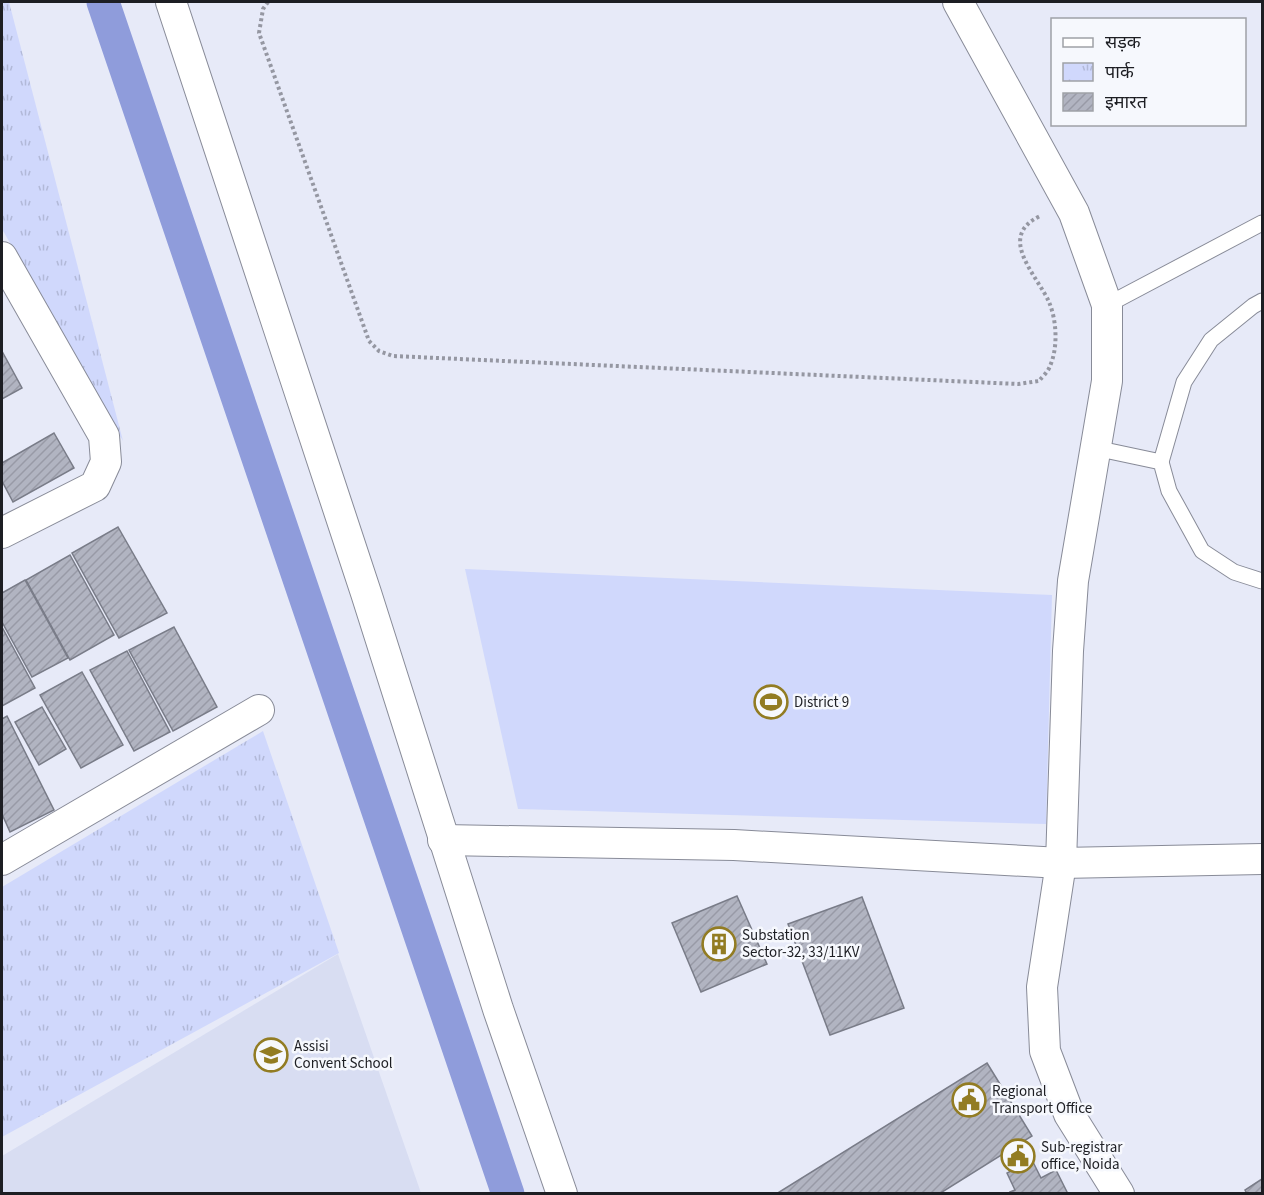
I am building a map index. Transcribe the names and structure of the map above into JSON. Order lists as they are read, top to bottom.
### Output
{
  "places": {
    "sports": ["District 9"],
    "building": ["Substation Sector-32, 33/11KV"],
    "school or university": ["Assisi Convent School"],
    "public building": ["Regional Transport Office", "Sub-registrar office, Noida"]
  },
  "legend": ["सड़क", "पार्क", "इमारत"]
}
